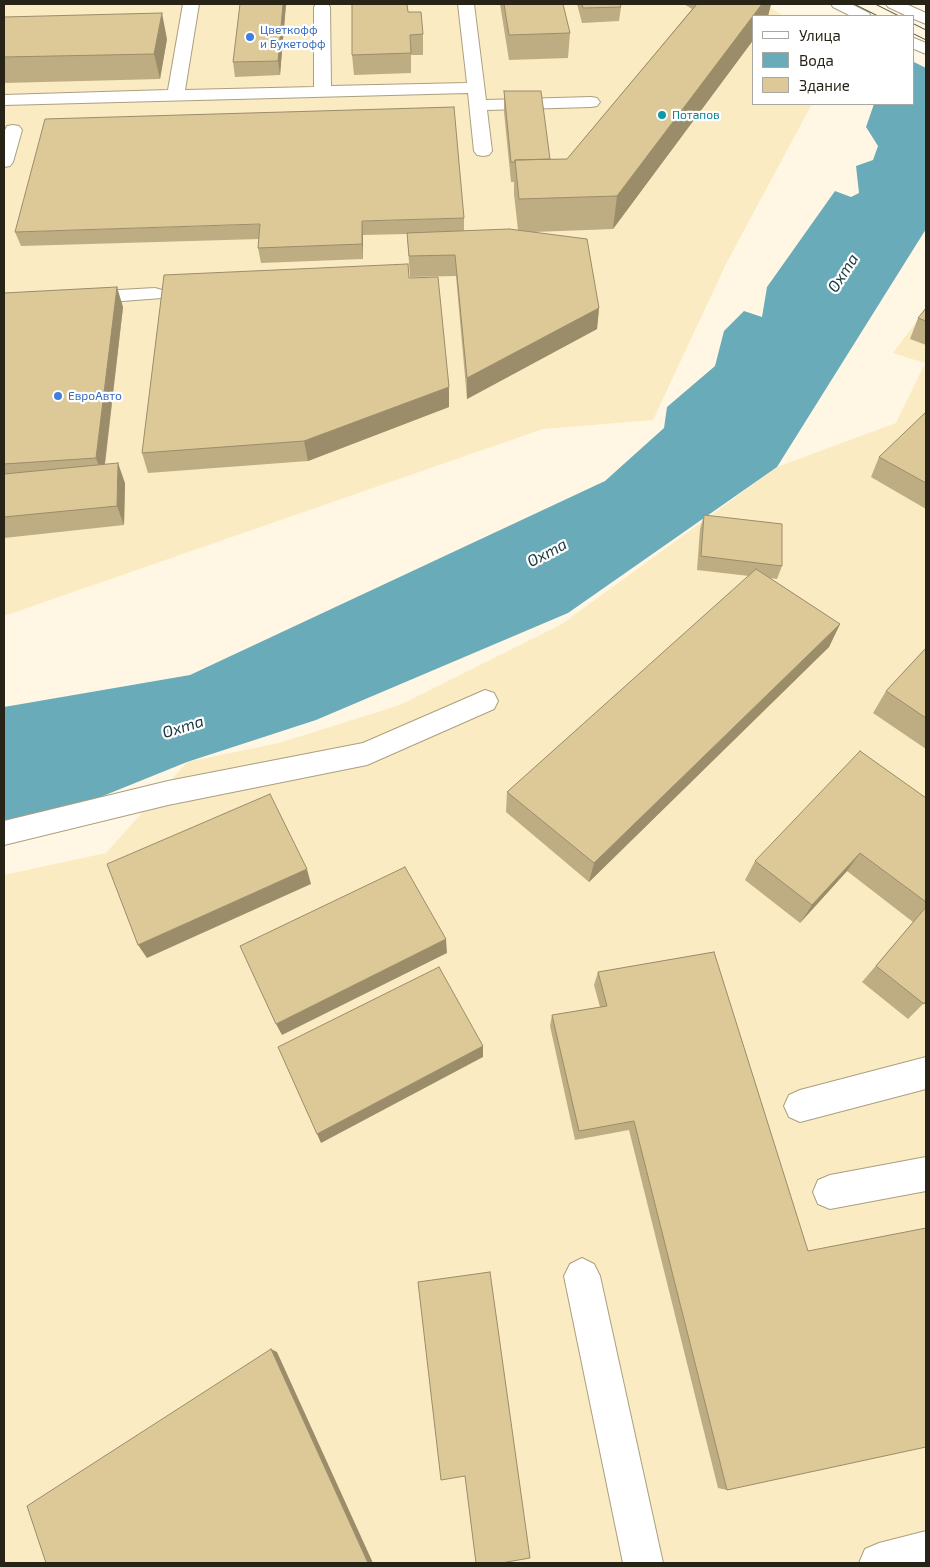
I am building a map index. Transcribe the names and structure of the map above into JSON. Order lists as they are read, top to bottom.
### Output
{
  "water": ["Охта"],
  "places": ["Цветкофф и Букетофф", "Потапов", "ЕвроАвто"],
  "legend": ["Улица", "Вода", "Здание"]
}
